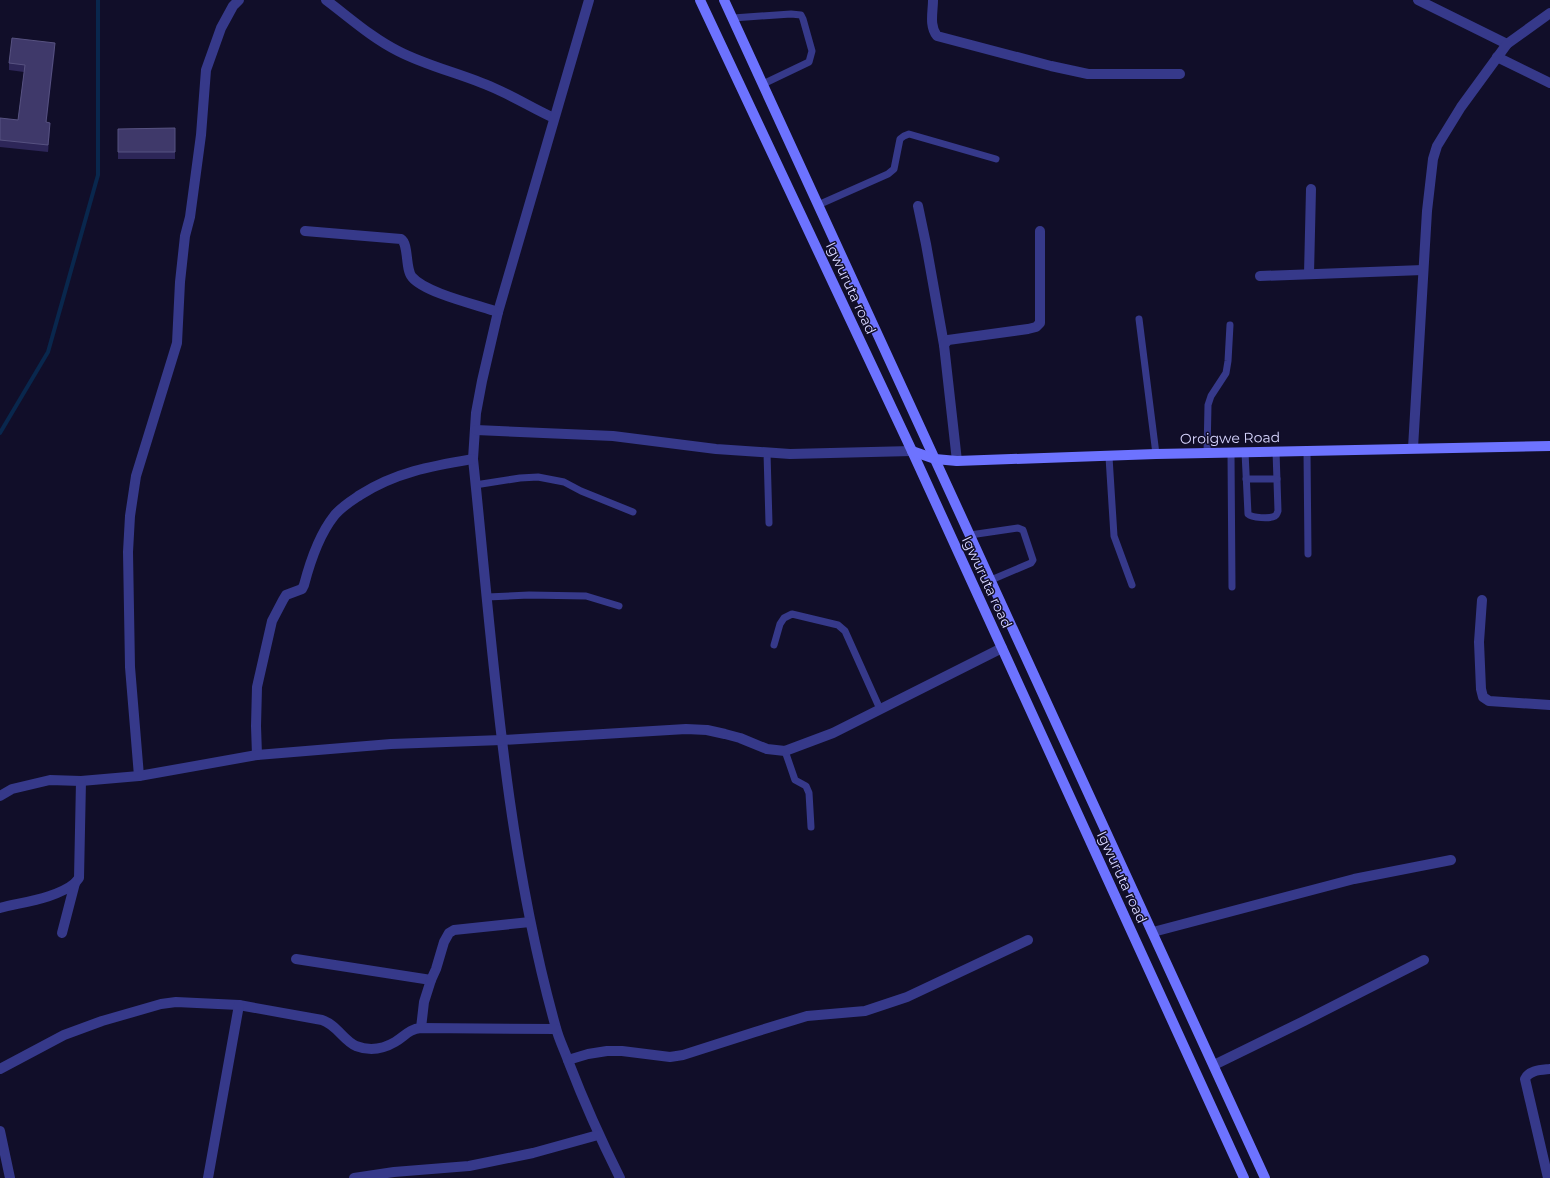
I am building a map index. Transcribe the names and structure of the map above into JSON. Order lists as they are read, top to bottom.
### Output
{
  "streets": {
    "main road": ["Igwuruta road", "Oroigwe Road"]
  },
  "crossings": [
    ["Igwuruta road", "Oroigwe Road"]
  ]
}
